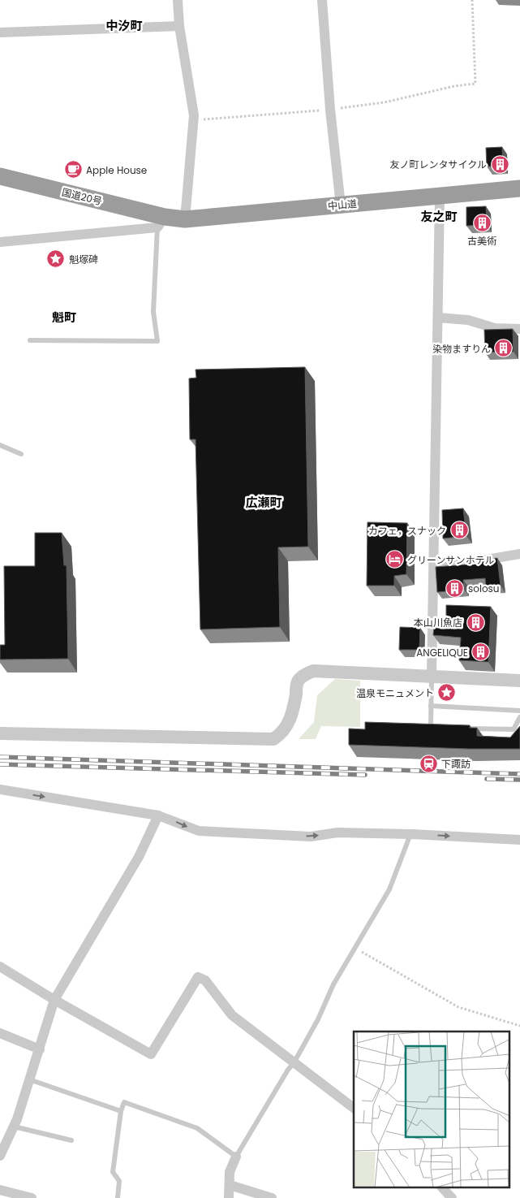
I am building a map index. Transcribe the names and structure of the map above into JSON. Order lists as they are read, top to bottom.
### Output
{
  "streets": {
    "highway": ["国道20号", "中山道"]
  },
  "crossings": [
    ["国道20号", "中山道"]
  ],
  "districts": [
    "中汐町",
    "友之町",
    "魁町",
    "広瀬町"
  ],
  "places": {
    "building": [
      "友ノ町レンタサイクル",
      "古美術",
      "染物ますりん",
      "カフェ，スナック",
      "solosu",
      "本山川魚店",
      "ANGELIQUE"
    ],
    "cafe": ["Apple House"],
    "place": ["魁塚碑", "温泉モニュメント"],
    "hotel": ["グリーンサンホテル"],
    "station": ["下諏訪"]
  }
}
